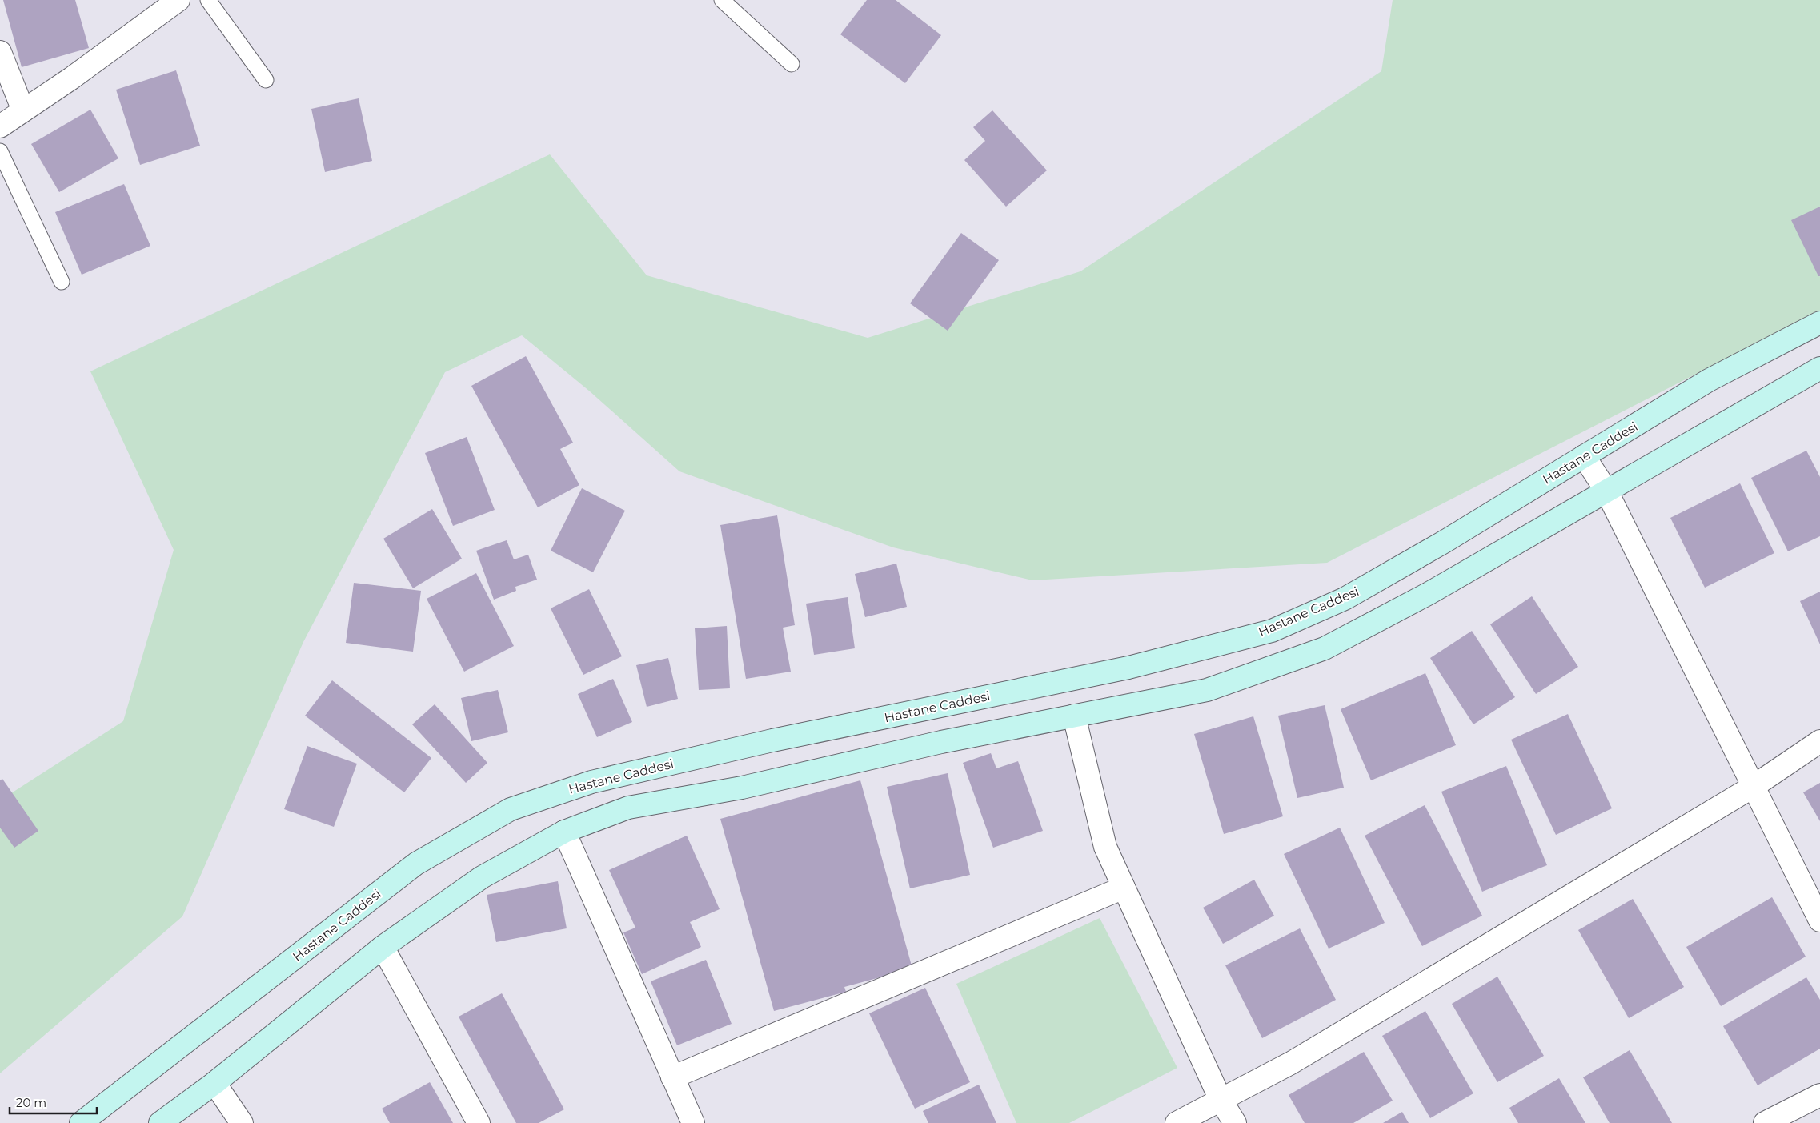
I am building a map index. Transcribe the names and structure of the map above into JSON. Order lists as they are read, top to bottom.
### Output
{
  "streets": {
    "main road": ["Hastane Caddesi"]
  },
  "scale_bar": "20 m"
}
